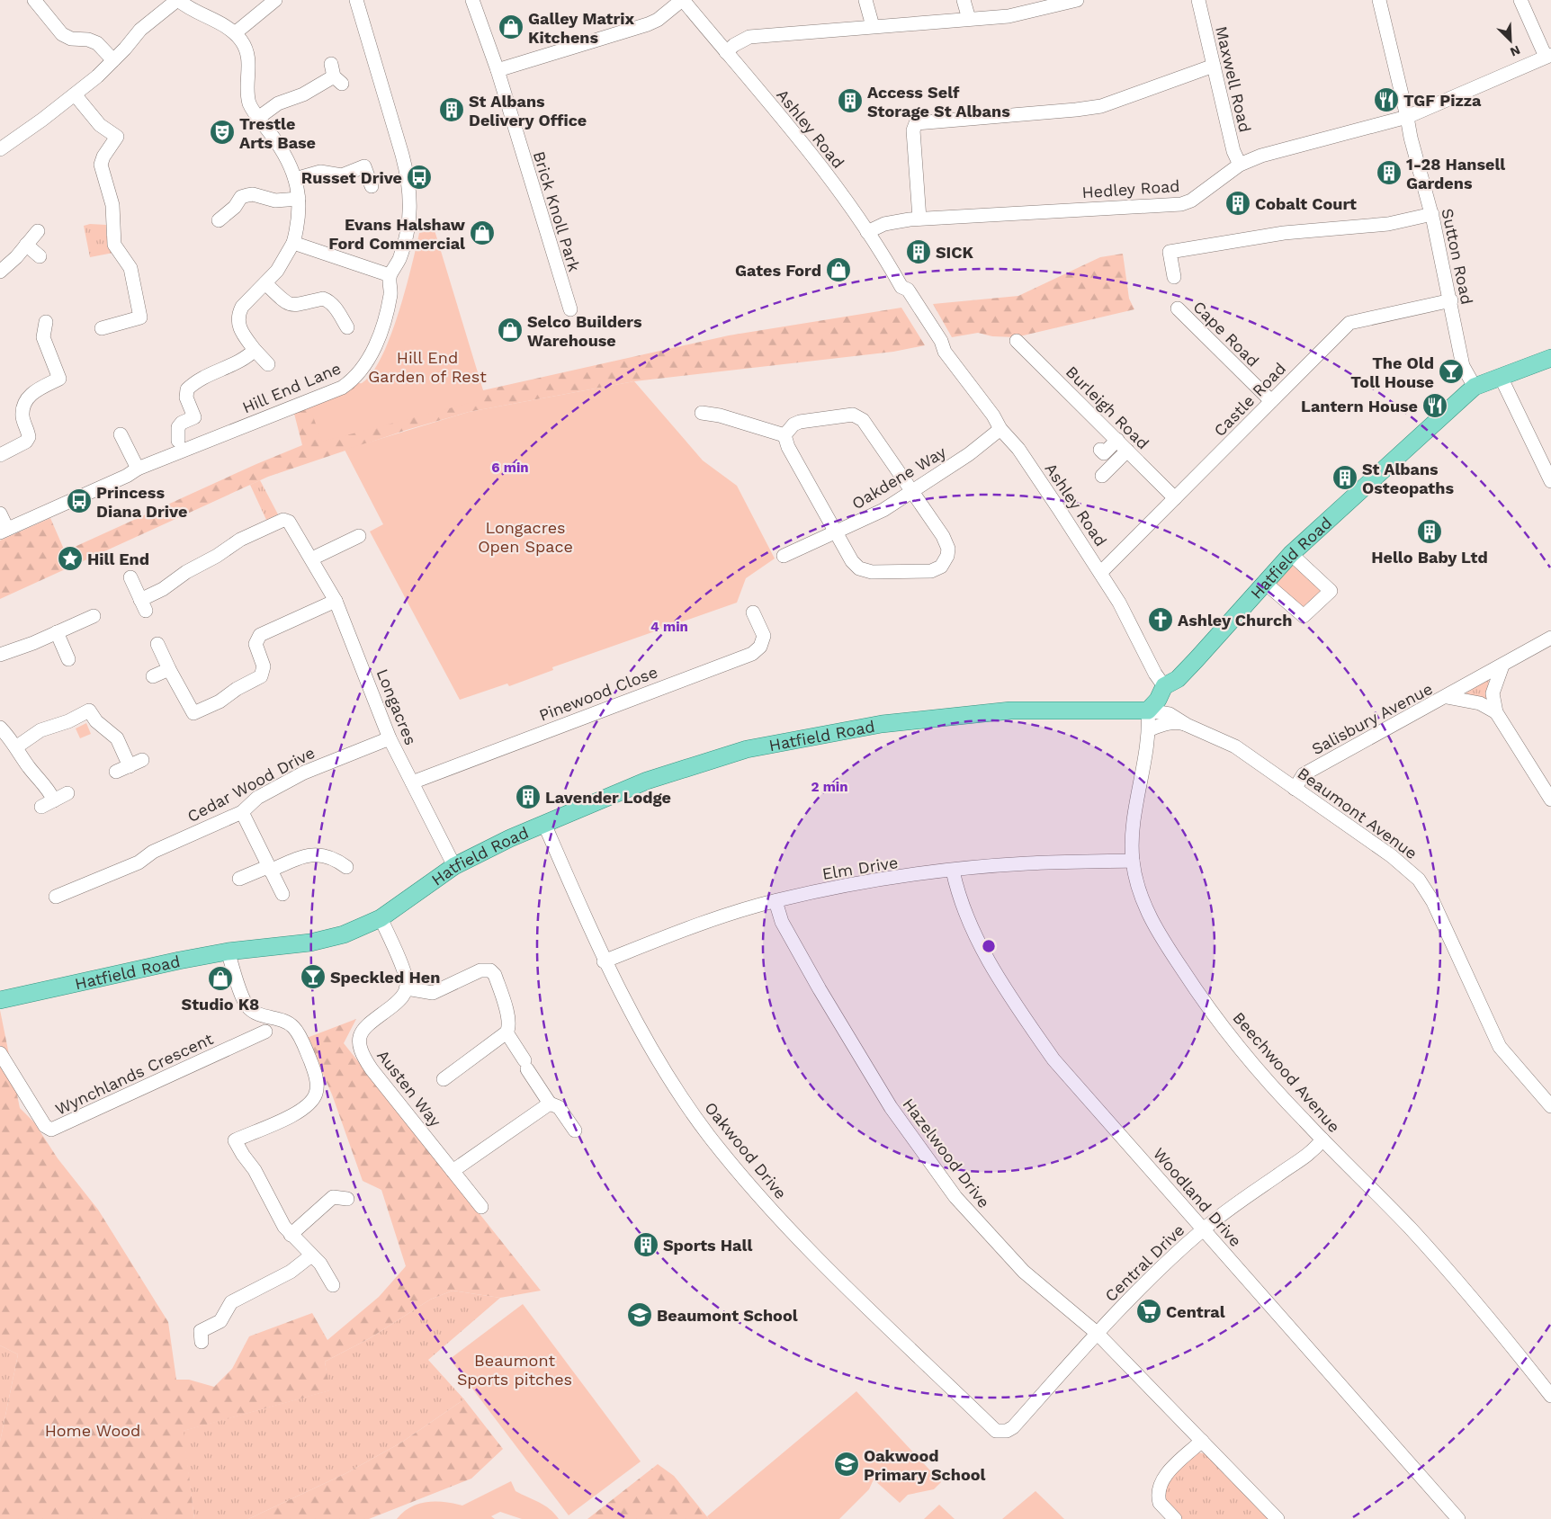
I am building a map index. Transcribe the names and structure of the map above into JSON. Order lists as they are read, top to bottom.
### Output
{
  "streets": {
    "main road": ["Hatfield Road"],
    "street": [
      "Maxwell Road",
      "Ashley Road",
      "Hedley Road",
      "Brick Knoll Park",
      "Sutton Road",
      "Cape Road",
      "Hill End Lane",
      "Castle Road",
      "Burleigh Road",
      "Oakdene Way",
      "Pinewood Close",
      "Longacres",
      "Salisbury Avenue",
      "Cedar Wood Drive",
      "Beaumont Avenue",
      "Elm Drive",
      "Beechwood Avenue",
      "Wynchlands Crescent",
      "Austen Way",
      "Oakwood Drive",
      "Hazelwood Drive",
      "Woodland Drive",
      "Central Drive"
    ]
  },
  "crossings": [
    ["Maxwell Road", "Hedley Road"],
    ["Ashley Road", "Hedley Road"],
    ["Ashley Road", "Castle Road"],
    ["Ashley Road", "Oakdene Way"],
    ["Ashley Road", "Hatfield Road"],
    ["Hedley Road", "Sutton Road"],
    ["Sutton Road", "Castle Road"],
    ["Sutton Road", "Hatfield Road"],
    ["Cape Road", "Castle Road"],
    ["Castle Road", "Burleigh Road"],
    ["Hatfield Road", "Longacres"],
    ["Hatfield Road", "Beaumont Avenue"],
    ["Hatfield Road", "Beechwood Avenue"],
    ["Hatfield Road", "Oakwood Drive"],
    ["Pinewood Close", "Longacres"],
    ["Longacres", "Cedar Wood Drive"],
    ["Salisbury Avenue", "Beaumont Avenue"],
    ["Beaumont Avenue", "Beechwood Avenue"],
    ["Elm Drive", "Beechwood Avenue"],
    ["Elm Drive", "Oakwood Drive"],
    ["Elm Drive", "Hazelwood Drive"],
    ["Elm Drive", "Woodland Drive"],
    ["Beechwood Avenue", "Central Drive"],
    ["Oakwood Drive", "Central Drive"],
    ["Hazelwood Drive", "Central Drive"],
    ["Woodland Drive", "Central Drive"]
  ],
  "parks": [
    "Hill End Garden of Rest",
    "Longacres Open Space",
    "Beaumont Sports pitches",
    "Home Wood"
  ],
  "places": {
    "shop": [
      "Galley Matrix Kitchens",
      "Evans Halshaw Ford Commercial",
      "Gates Ford",
      "Selco Builders Warehouse",
      "Studio K8"
    ],
    "restaurant": ["TGF Pizza", "Lantern House"],
    "building": [
      "Access Self Storage St Albans",
      "St Albans Delivery Office",
      "1-28 Hansell Gardens",
      "Cobalt Court",
      "SICK",
      "St Albans Osteopaths",
      "Hello Baby Ltd",
      "Lavender Lodge",
      "Sports Hall"
    ],
    "theatre": ["Trestle Arts Base"],
    "bus stop": ["Russet Drive", "Princess Diana Drive"],
    "bar": ["The Old Toll House", "Speckled Hen"],
    "place": ["Hill End"],
    "church": ["Ashley Church"],
    "supermarket": ["Central"],
    "school or university": ["Beaumont School", "Oakwood Primary School"]
  },
  "north": "bottom right",
  "rings": ["6 min", "4 min", "2 min"]
}
